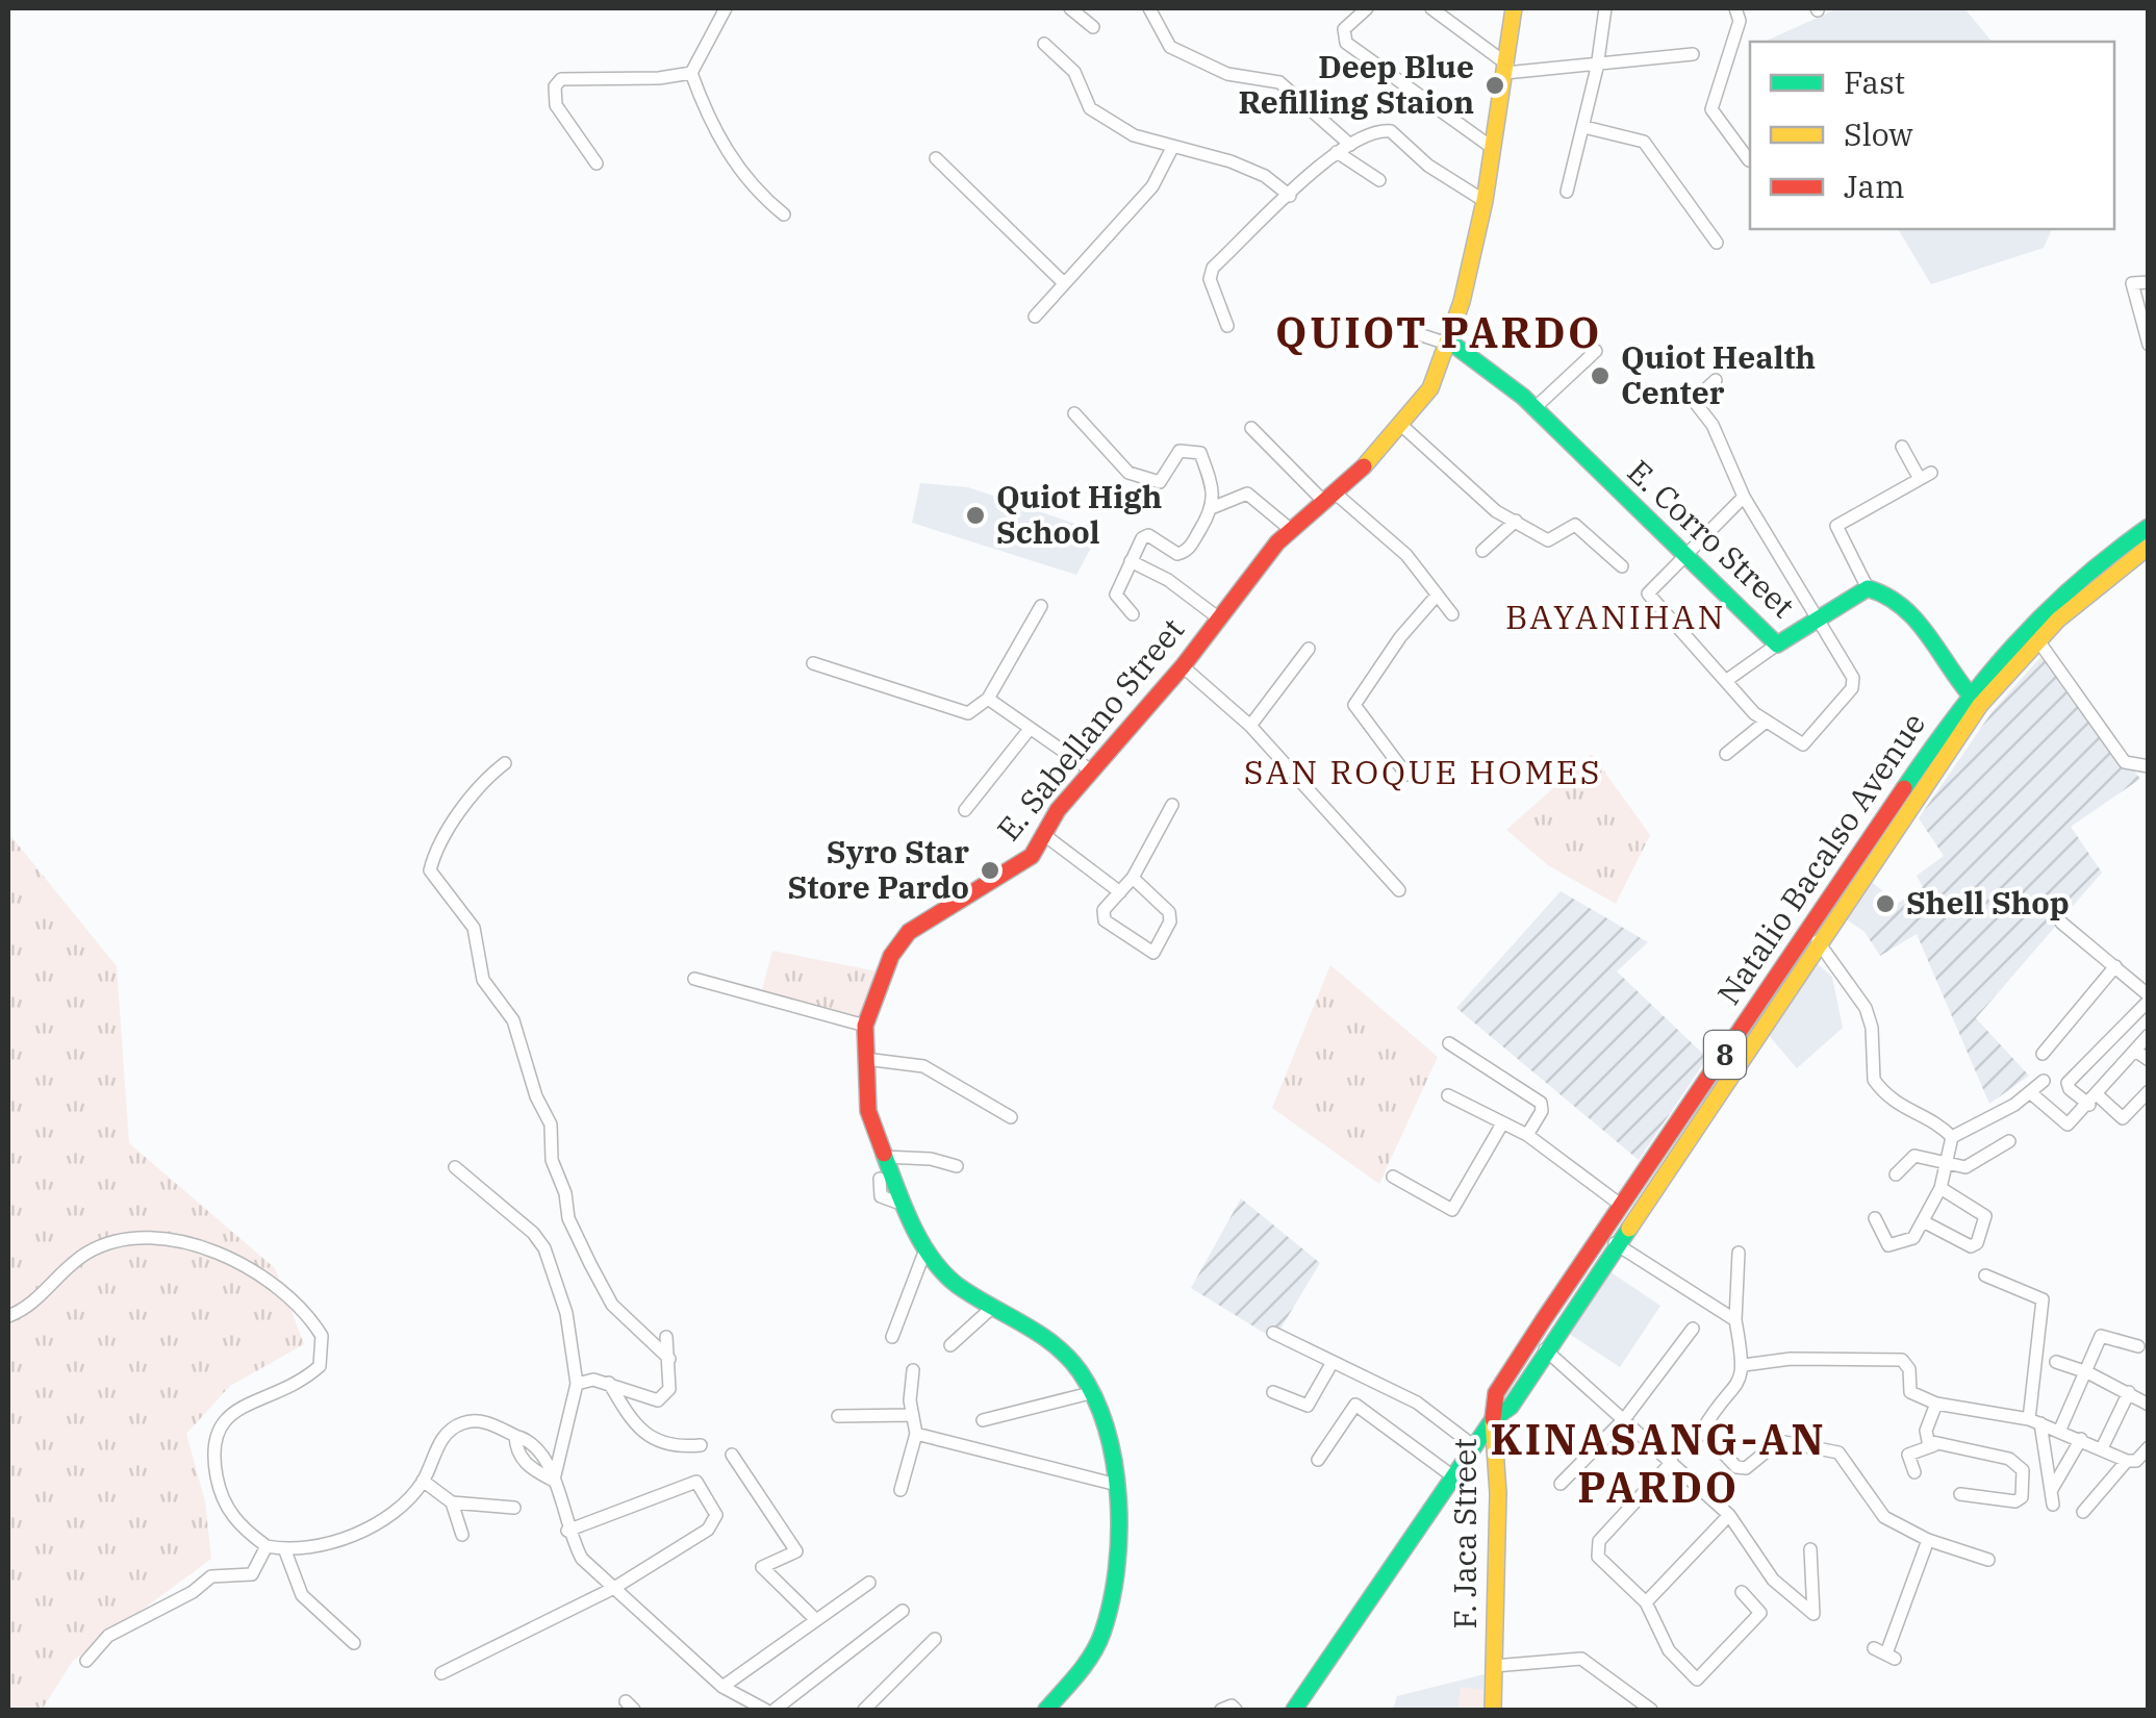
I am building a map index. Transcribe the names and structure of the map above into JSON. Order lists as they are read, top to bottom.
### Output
{
  "streets": {
    "street": [
      "E. Corro Street",
      "E. Sabellano Street",
      "Natalio Bacalso Avenue",
      "8",
      "F. Jaca Street"
    ]
  },
  "crossings": [
    ["E. Corro Street", "E. Sabellano Street"],
    ["Natalio Bacalso Avenue", "F. Jaca Street"]
  ],
  "districts": [
    "QUIOT PARDO",
    "BAYANIHAN",
    "SAN ROQUE HOMES",
    "KINASANG-AN PARDO"
  ],
  "places": [
    "Deep Blue Refilling Staion",
    "Quiot Health Center",
    "Quiot High School",
    "Syro Star Store Pardo",
    "Shell Shop"
  ],
  "legend": ["Fast", "Slow", "Jam"]
}
